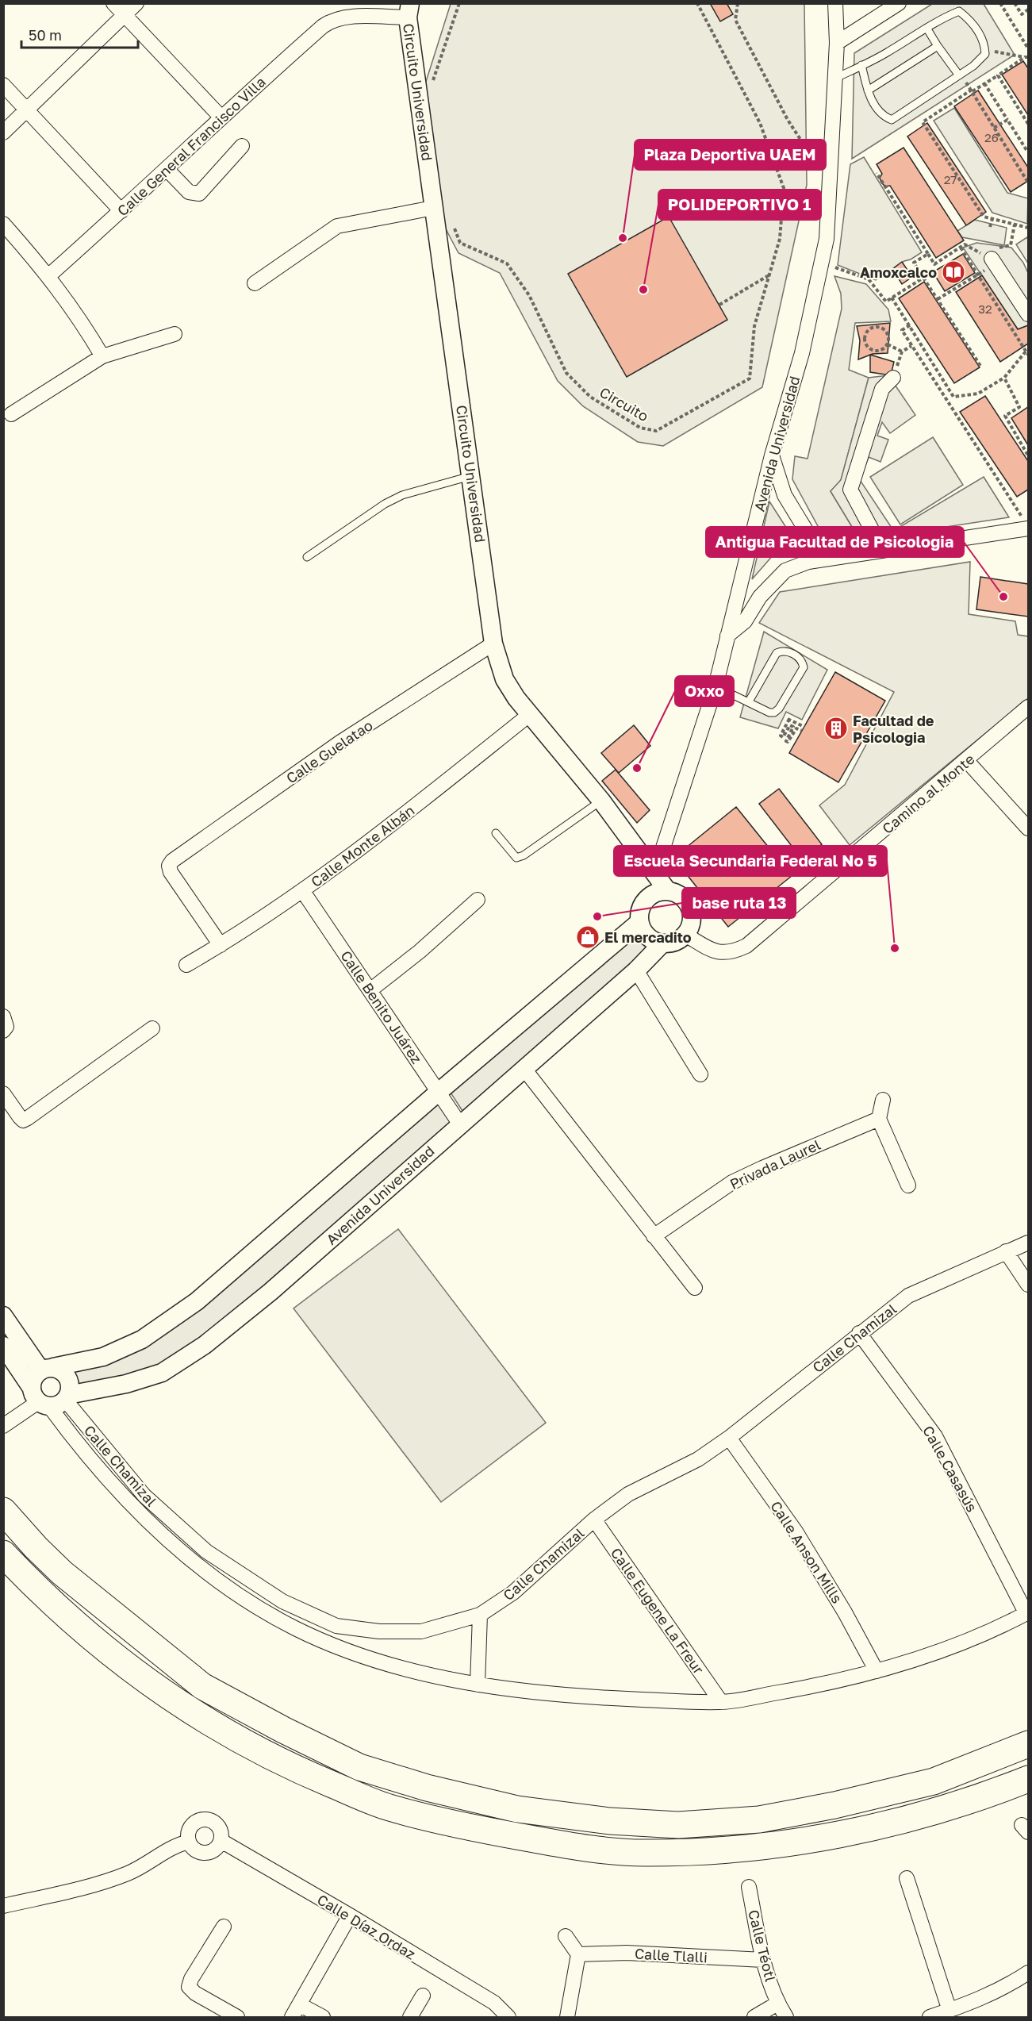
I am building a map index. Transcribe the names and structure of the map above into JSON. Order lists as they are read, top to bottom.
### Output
{
  "streets": {
    "street": [
      "Circuito Universidad",
      "Calle General Francisco Villa",
      "Avenida Universidad",
      "Calle Guelatao",
      "Camino al Monte",
      "Calle Monte Albán",
      "Calle Benito Juárez",
      "Privada Laurel",
      "Calle Chamizal",
      "Calle Casasús",
      "Calle Anson Mills",
      "Calle Eugene La Freur",
      "Calle Díaz Ordaz",
      "Calle Téotl",
      "Calle Tlalli"
    ],
    "path": ["Circuito"]
  },
  "crossings": [
    ["Circuito Universidad", "Calle General Francisco Villa"],
    ["Circuito Universidad", "Avenida Universidad"],
    ["Circuito Universidad", "Calle Guelatao"],
    ["Circuito Universidad", "Camino al Monte"],
    ["Circuito Universidad", "Calle Monte Albán"],
    ["Avenida Universidad", "Camino al Monte"],
    ["Avenida Universidad", "Calle Benito Juárez"],
    ["Avenida Universidad", "Calle Chamizal"],
    ["Calle Guelatao", "Calle Monte Albán"],
    ["Calle Monte Albán", "Calle Benito Juárez"],
    ["Calle Chamizal", "Calle Casasús"],
    ["Calle Chamizal", "Calle Anson Mills"],
    ["Calle Chamizal", "Calle Eugene La Freur"],
    ["Calle Téotl", "Calle Tlalli"]
  ],
  "places": {
    "other": [
      "Plaza Deportiva UAEM",
      "POLIDEPORTIVO 1",
      "Antigua Facultad de Psicologia",
      "Oxxo",
      "base ruta 13",
      "Escuela Secundaria Federal No 5"
    ],
    "library": ["Amoxcalco"],
    "building": ["Facultad de Psicologia"],
    "shop": ["El mercadito"]
  },
  "house_numbers": ["26", "27", "32"],
  "scale_bar": "50 m"
}
